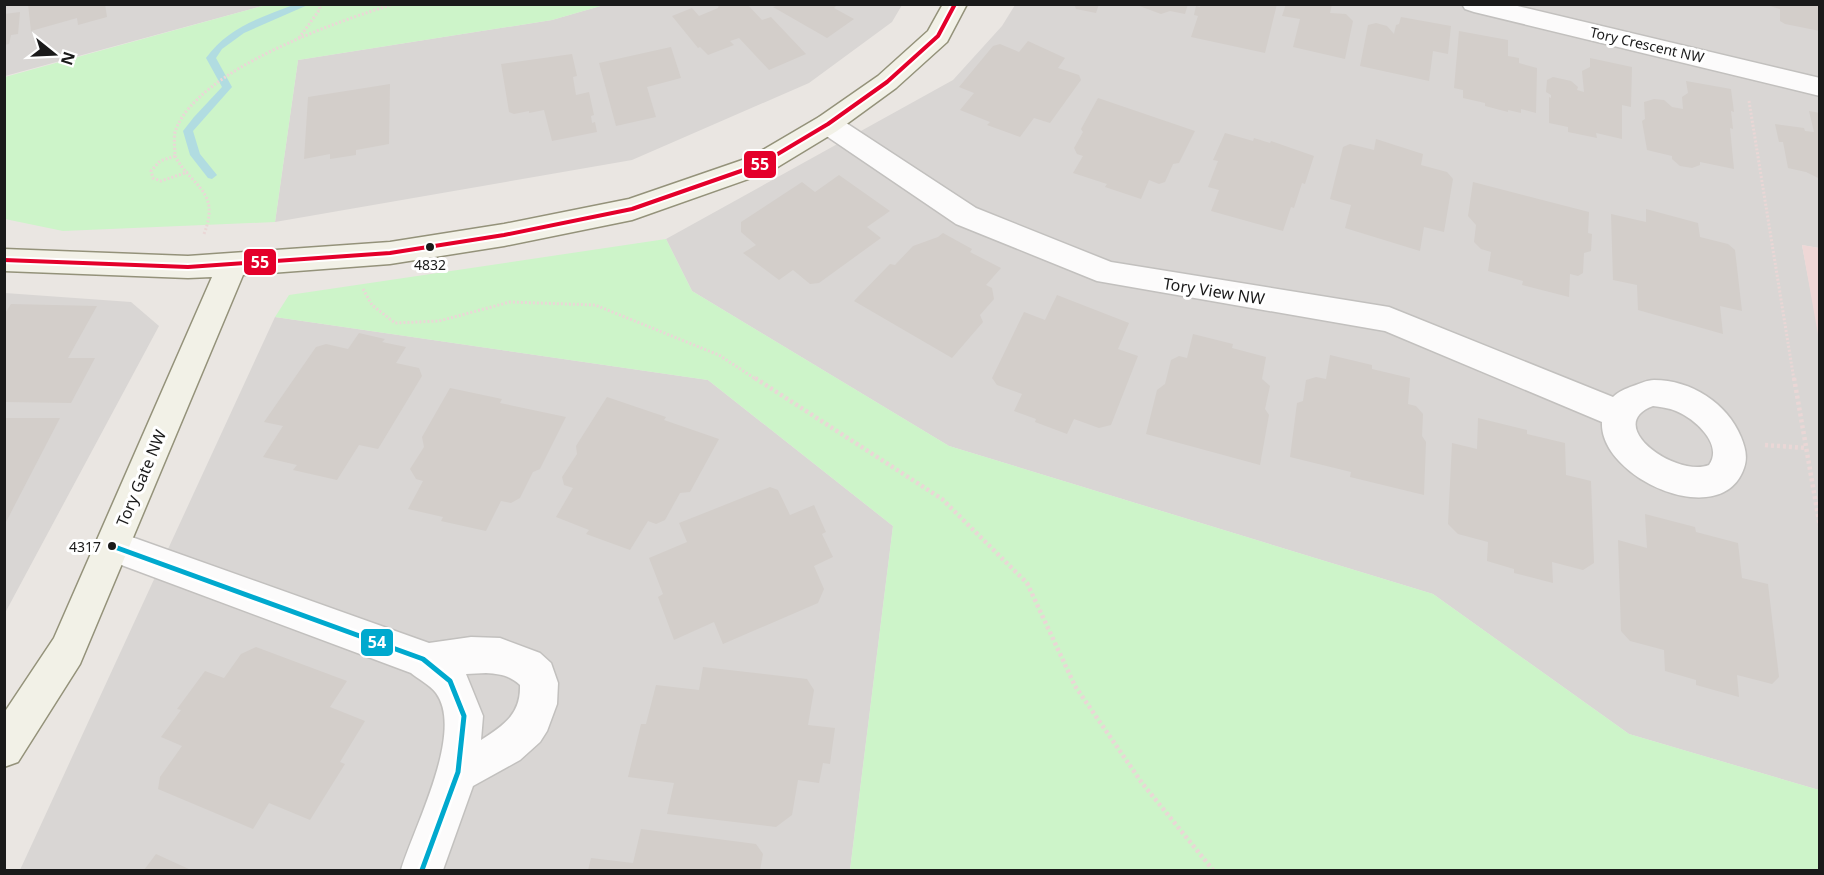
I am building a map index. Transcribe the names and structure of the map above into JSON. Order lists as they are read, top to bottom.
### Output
{
  "streets": {
    "street": ["Tory Crescent NW", "Tory View NW", "Tory Gate NW"]
  },
  "places": ["4832", "4317"],
  "lines": ["transit line 55", "transit line 54"],
  "north": "right"
}
